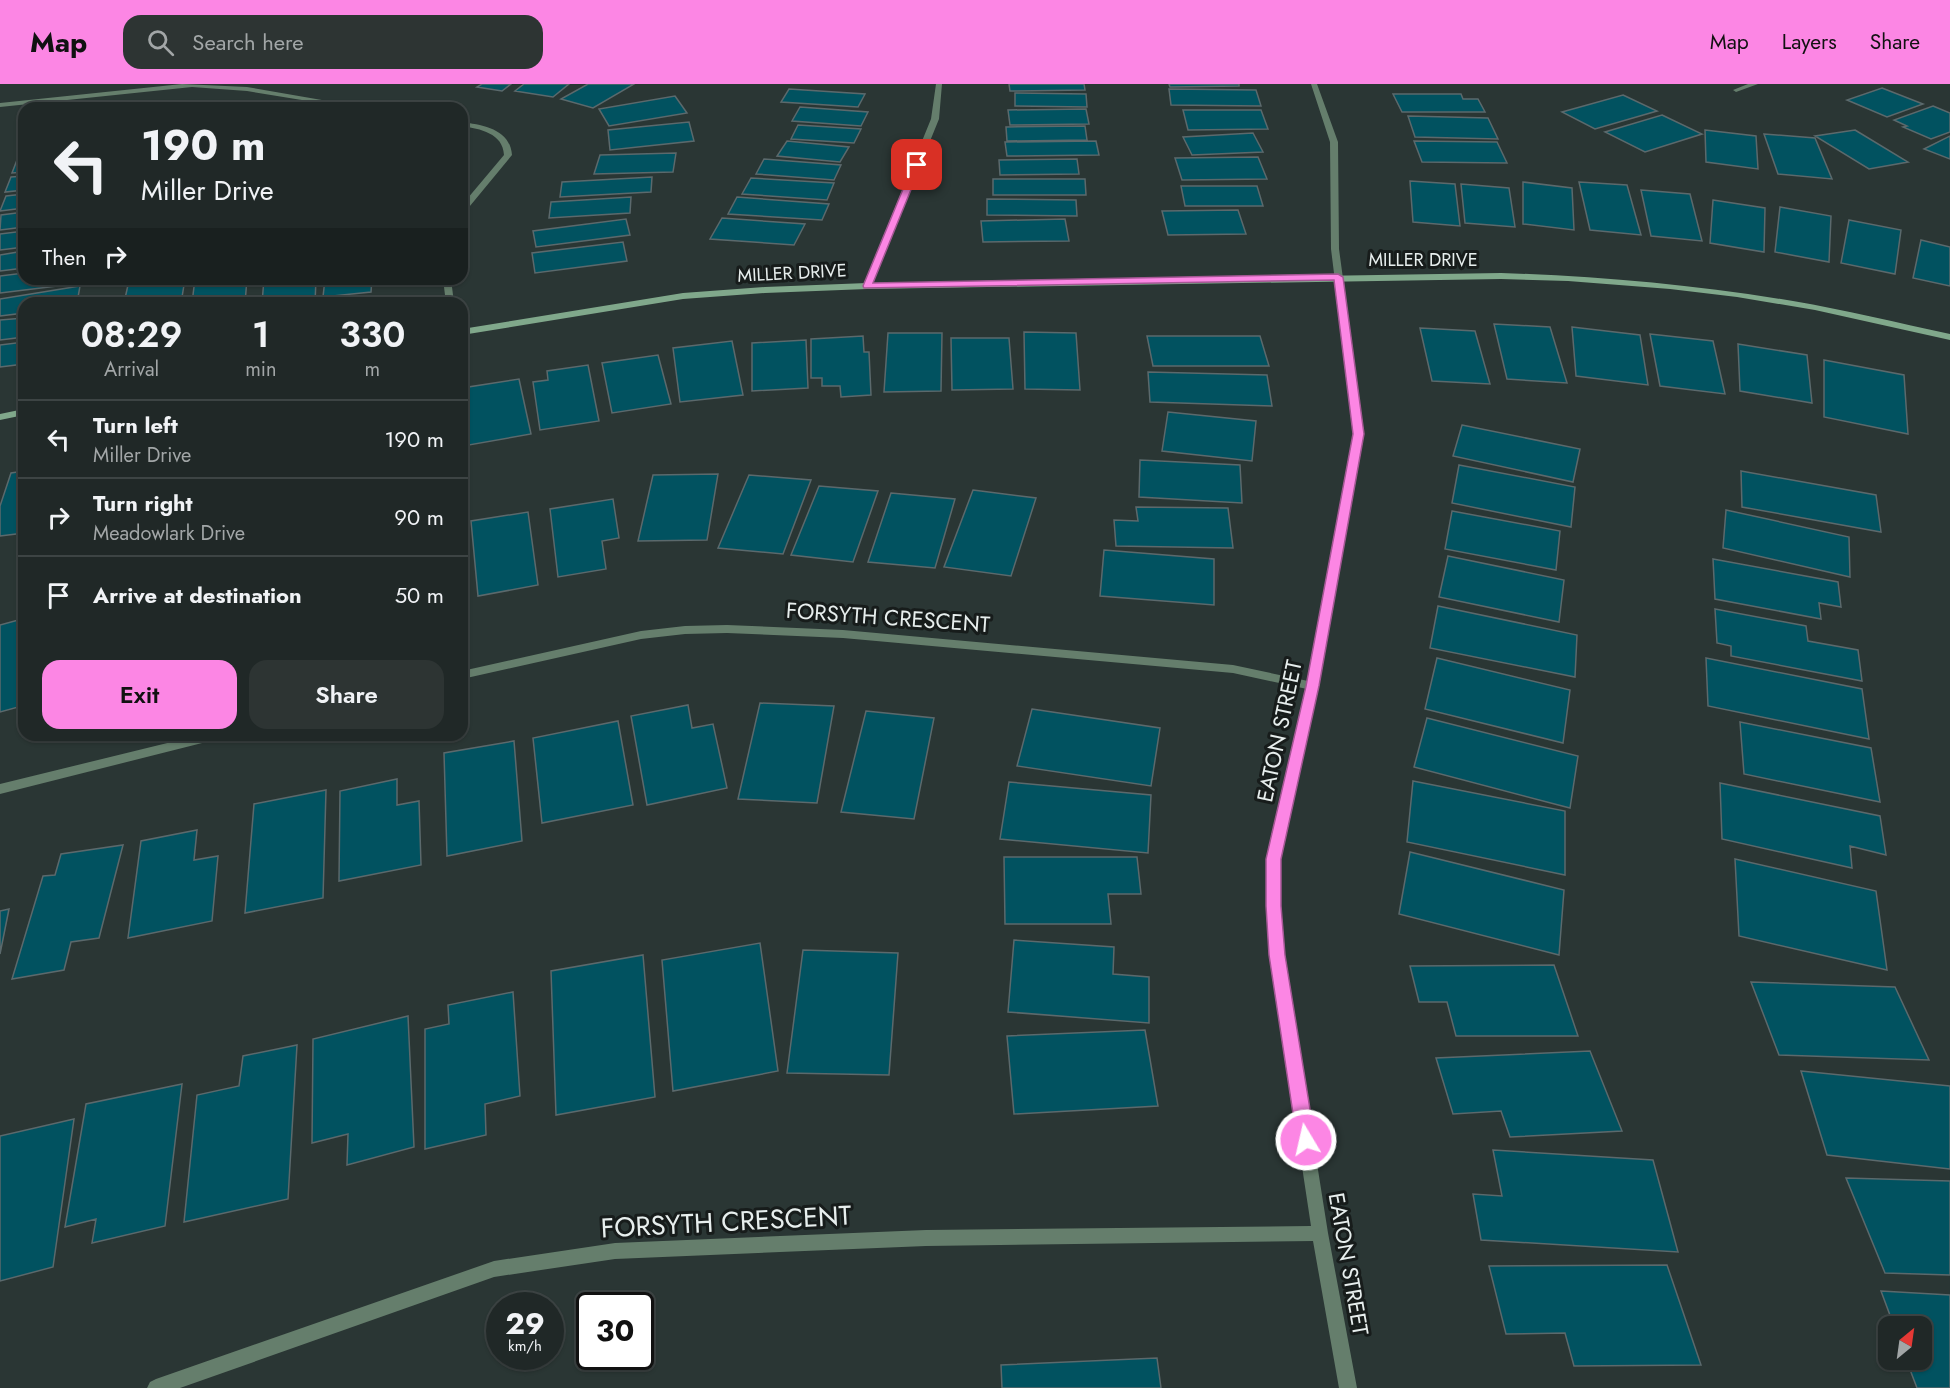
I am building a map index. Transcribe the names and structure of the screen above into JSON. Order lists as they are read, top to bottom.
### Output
{
  "streets": {
    "street": ["MILLER DRIVE", "FORSYTH CRESCENT", "EATON STREET"]
  },
  "crossings": [
    ["MILLER DRIVE", "EATON STREET"],
    ["FORSYTH CRESCENT", "EATON STREET"]
  ],
  "north": "top right",
  "page": {
    "header": "Map",
    "search": "Search here",
    "nav": ["Map", "Layers", "Share"],
    "turn": ["190 m", "Miller Drive"],
    "then": "Then",
    "eta": [
      "08:29",
      "Arrival",
      "1",
      "min",
      "330",
      "m"
    ],
    "list": [
      {
        "name": "Turn left",
        "note": "Miller Drive",
        "value": "190 m"
      },
      {
        "name": "Turn right",
        "note": "Meadowlark Drive",
        "value": "90 m"
      },
      {
        "name": "Arrive at destination",
        "value": "50 m"
      }
    ],
    "buttons": ["Exit", "Share"],
    "speed": "29 km/h",
    "limit": "30"
  }
}
